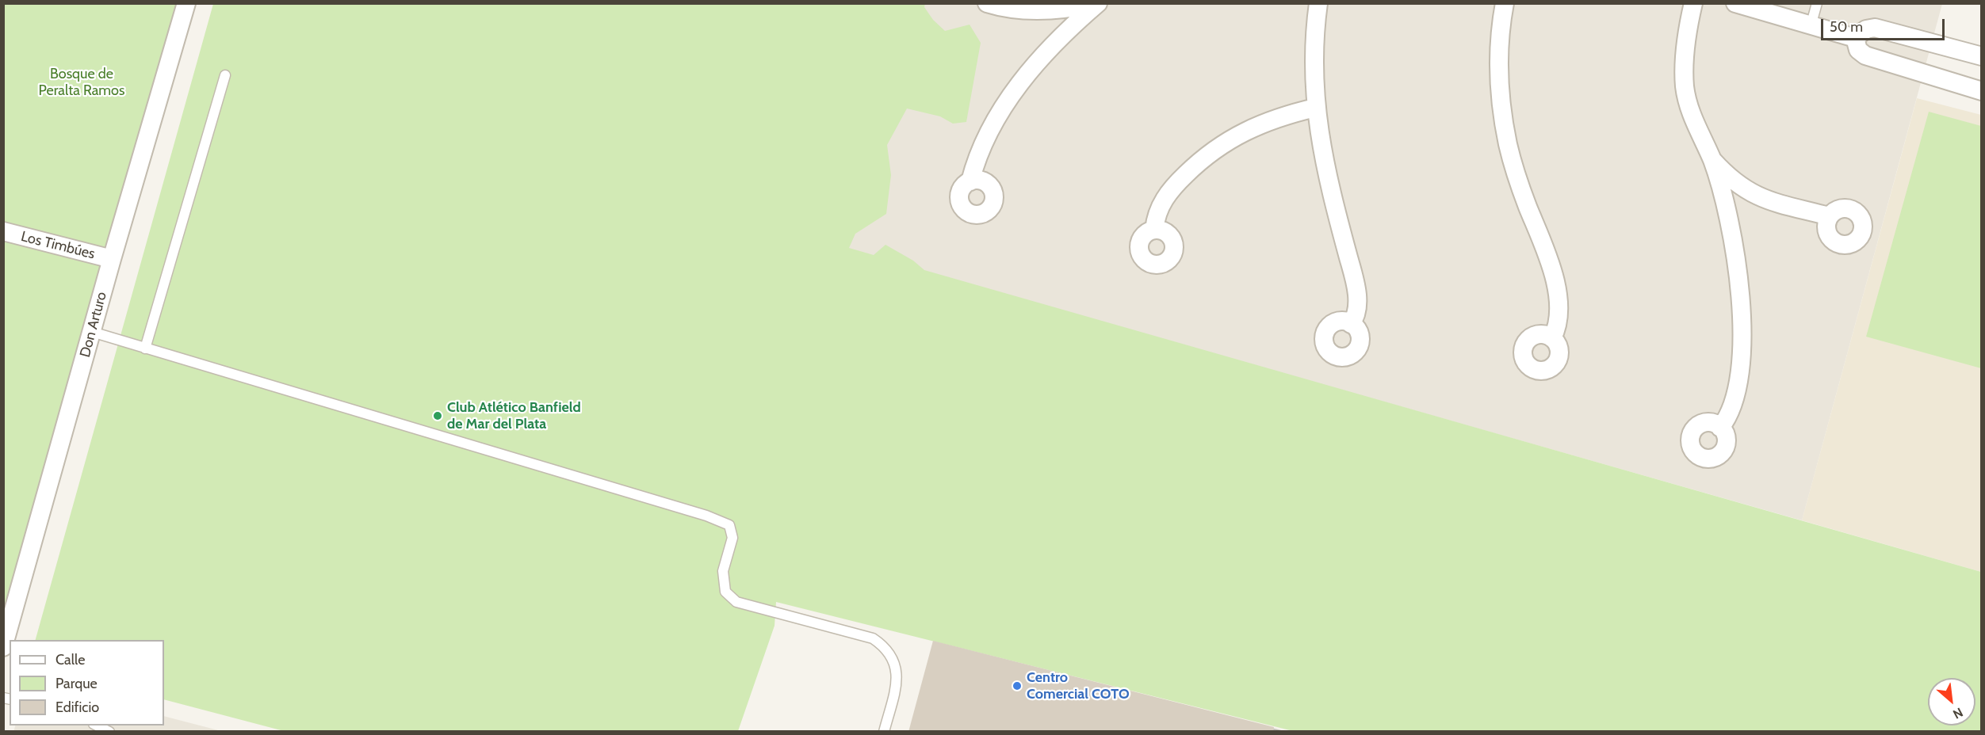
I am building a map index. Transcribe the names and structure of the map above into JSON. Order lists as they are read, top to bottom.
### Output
{
  "streets": {
    "street": ["Los Timbúes", "Don Arturo"]
  },
  "crossings": [
    ["Los Timbúes", "Don Arturo"]
  ],
  "parks": ["Bosque de Peralta Ramos"],
  "places": ["Club Atlético Banfield de Mar del Plata", "Centro Comercial COTO"],
  "legend": ["Calle", "Parque", "Edificio"],
  "scale_bar": "50 m",
  "north": "bottom right"
}
